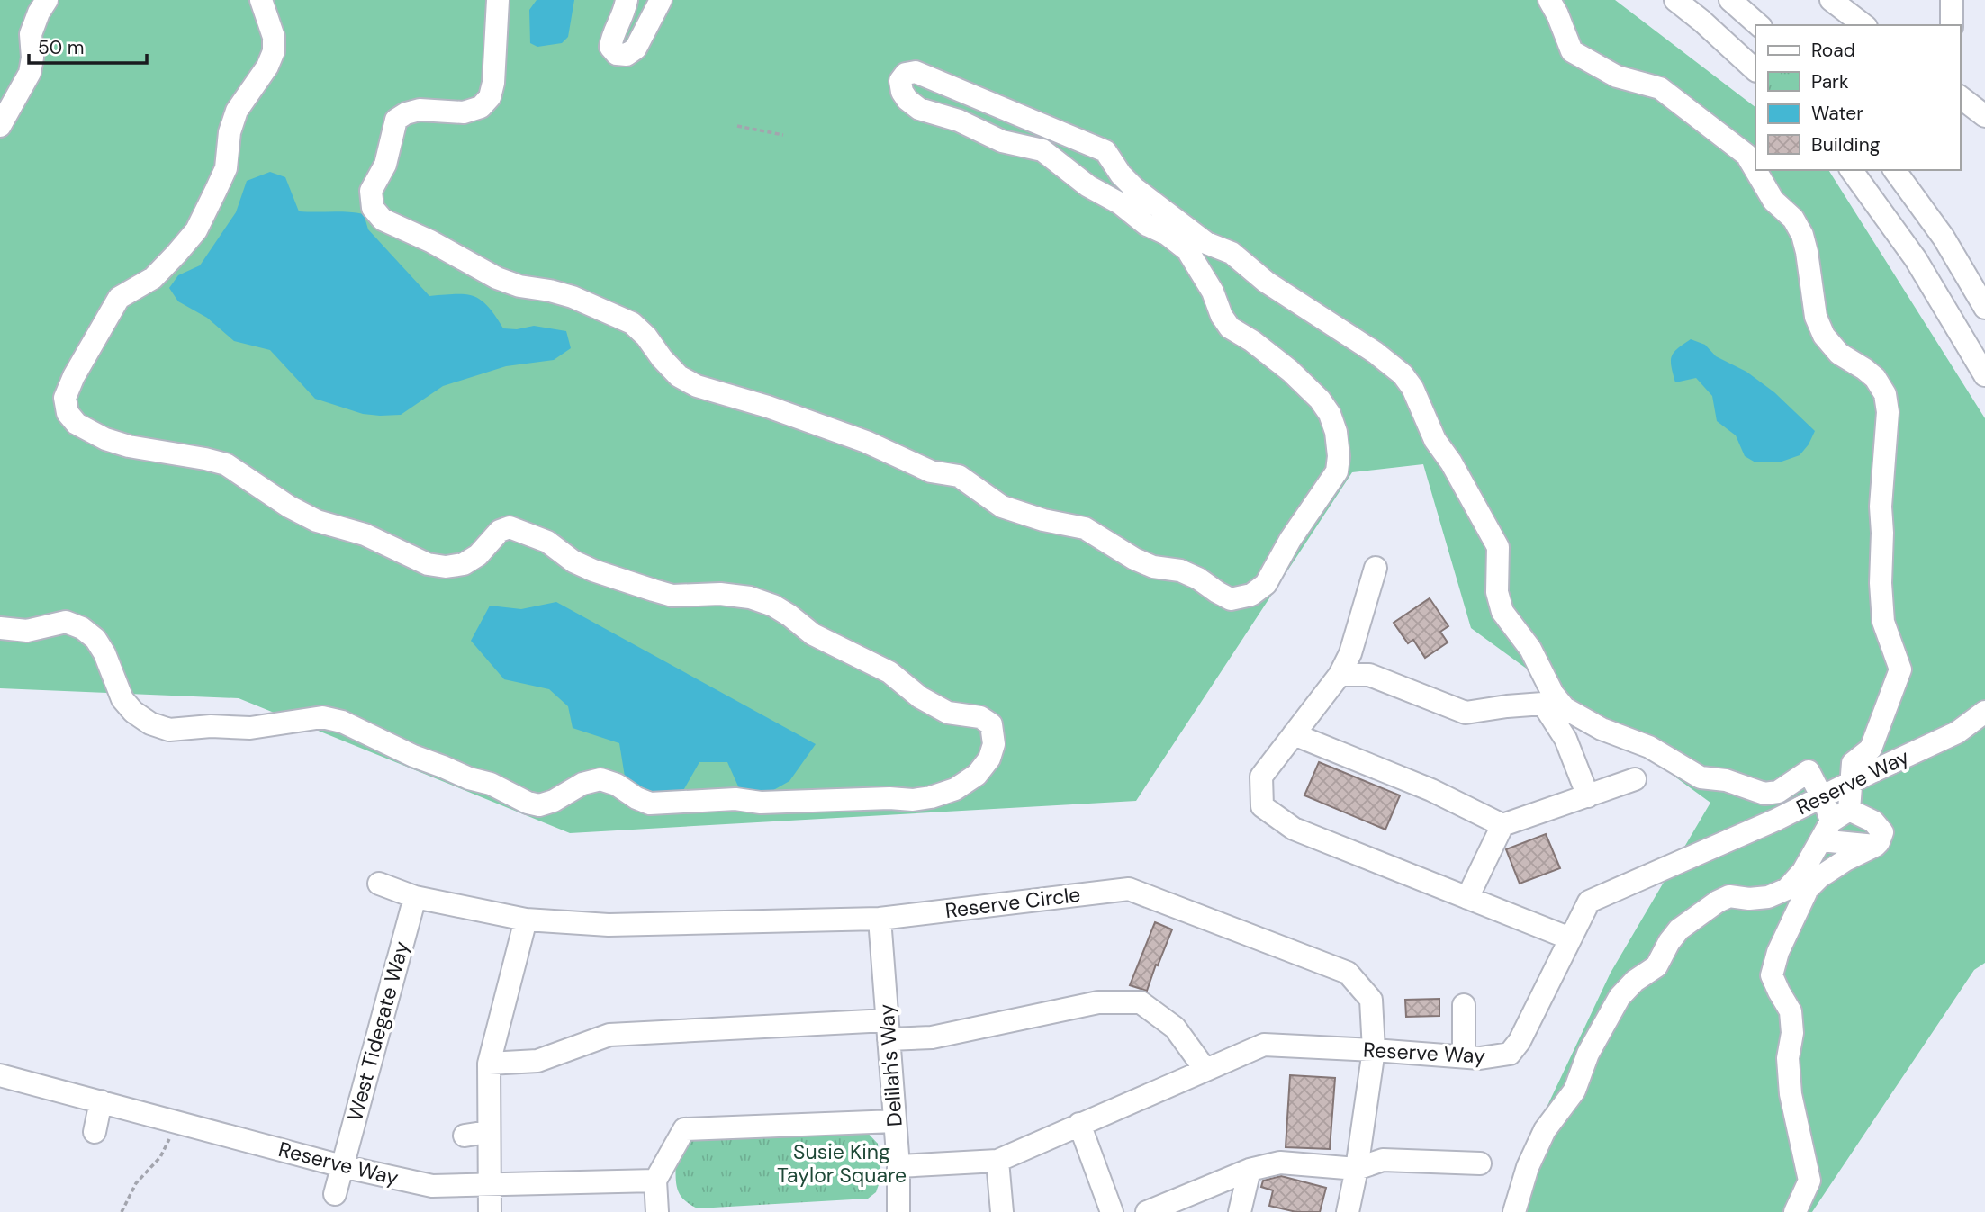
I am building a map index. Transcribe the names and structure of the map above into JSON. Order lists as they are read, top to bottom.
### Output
{
  "streets": {
    "street": [
      "Reserve Way",
      "Reserve Circle",
      "West Tidegate Way",
      "Delilah's Way"
    ]
  },
  "crossings": [
    ["Reserve Way", "Reserve Circle"],
    ["Reserve Way", "West Tidegate Way"],
    ["Reserve Way", "Delilah's Way"],
    ["Reserve Circle", "West Tidegate Way"],
    ["Reserve Circle", "Delilah's Way"]
  ],
  "parks": ["Susie King Taylor Square"],
  "legend": [
    "Road",
    "Park",
    "Water",
    "Building"
  ],
  "scale_bar": "50 m"
}
